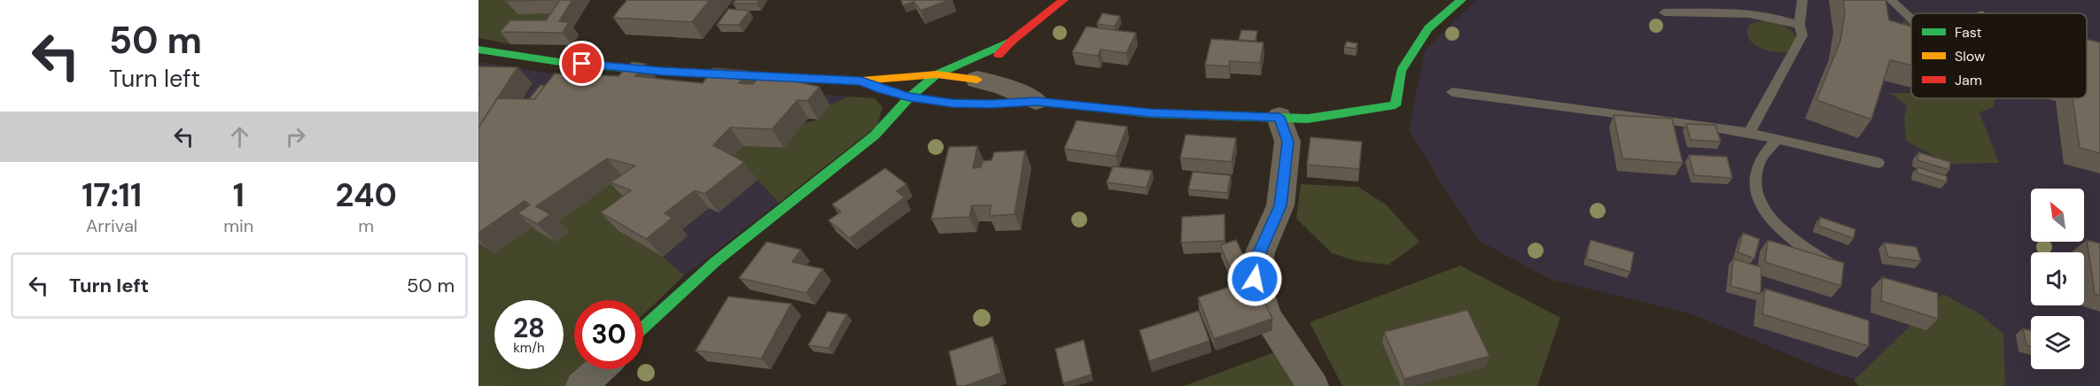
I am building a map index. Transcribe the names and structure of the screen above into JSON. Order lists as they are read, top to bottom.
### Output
{
  "legend": ["Fast", "Slow", "Jam"],
  "north": "top left",
  "page": {
    "turn": ["50 m", "Turn left"],
    "eta": [
      "17:11",
      "Arrival",
      "1",
      "min",
      "240",
      "m"
    ],
    "list": [
      {
        "name": "Turn left",
        "value": "50 m"
      }
    ],
    "speed": "28 km/h",
    "limit": "30"
  }
}
